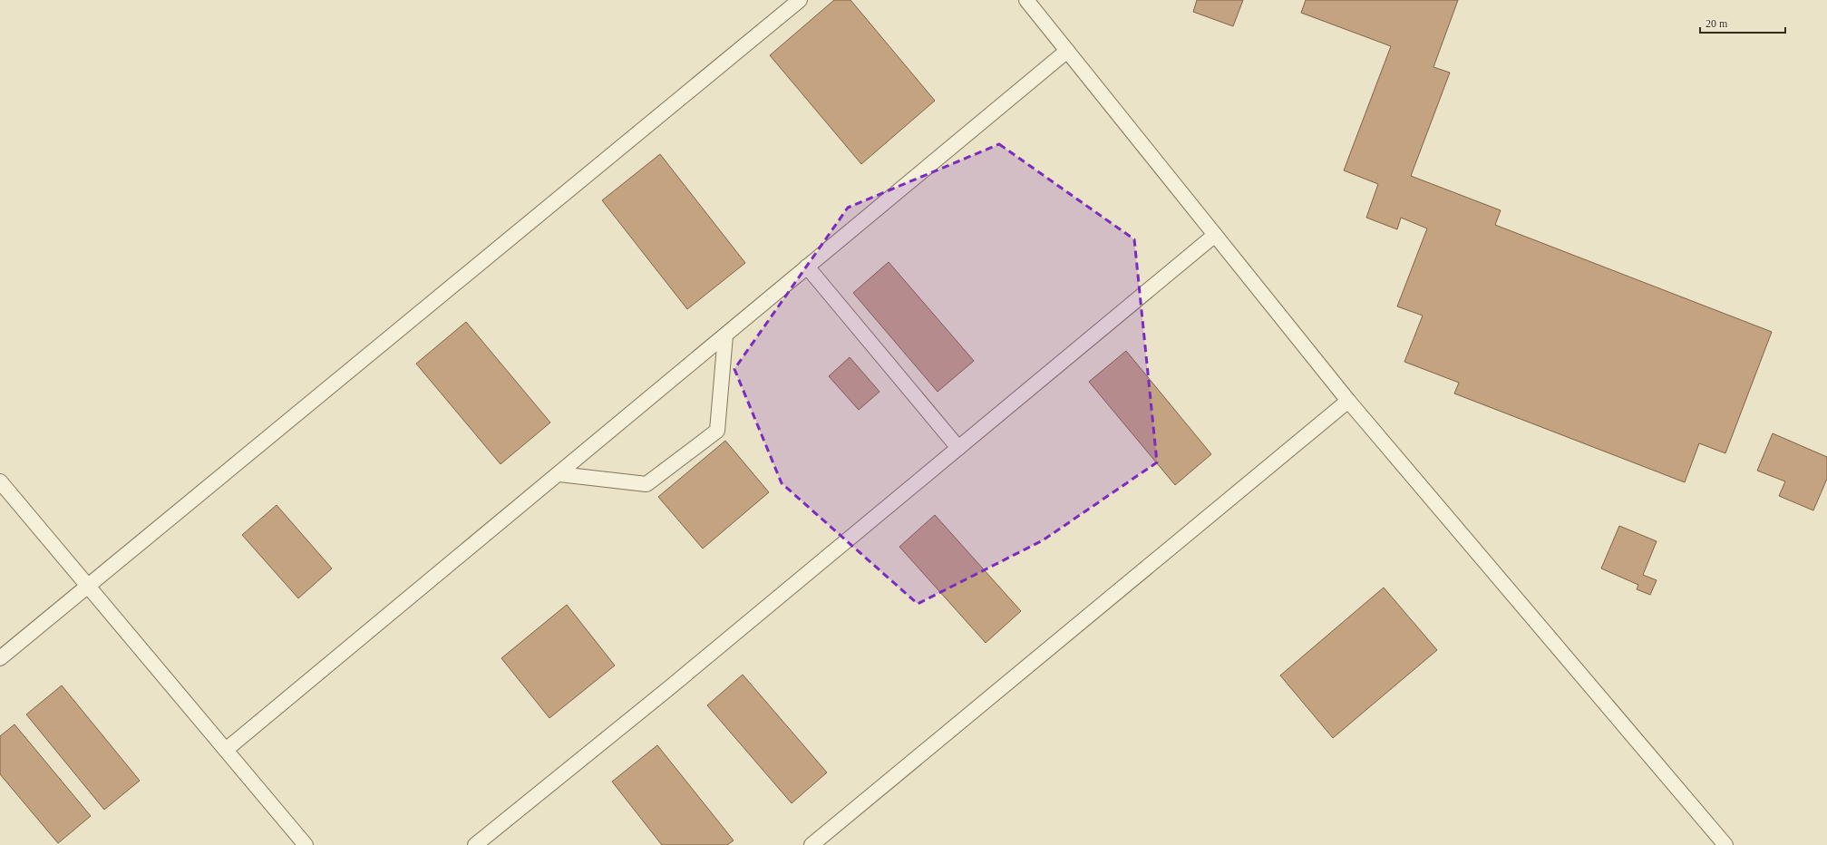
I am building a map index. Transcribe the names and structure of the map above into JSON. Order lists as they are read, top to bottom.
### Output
{
  "scale_bar": "20 m"
}
